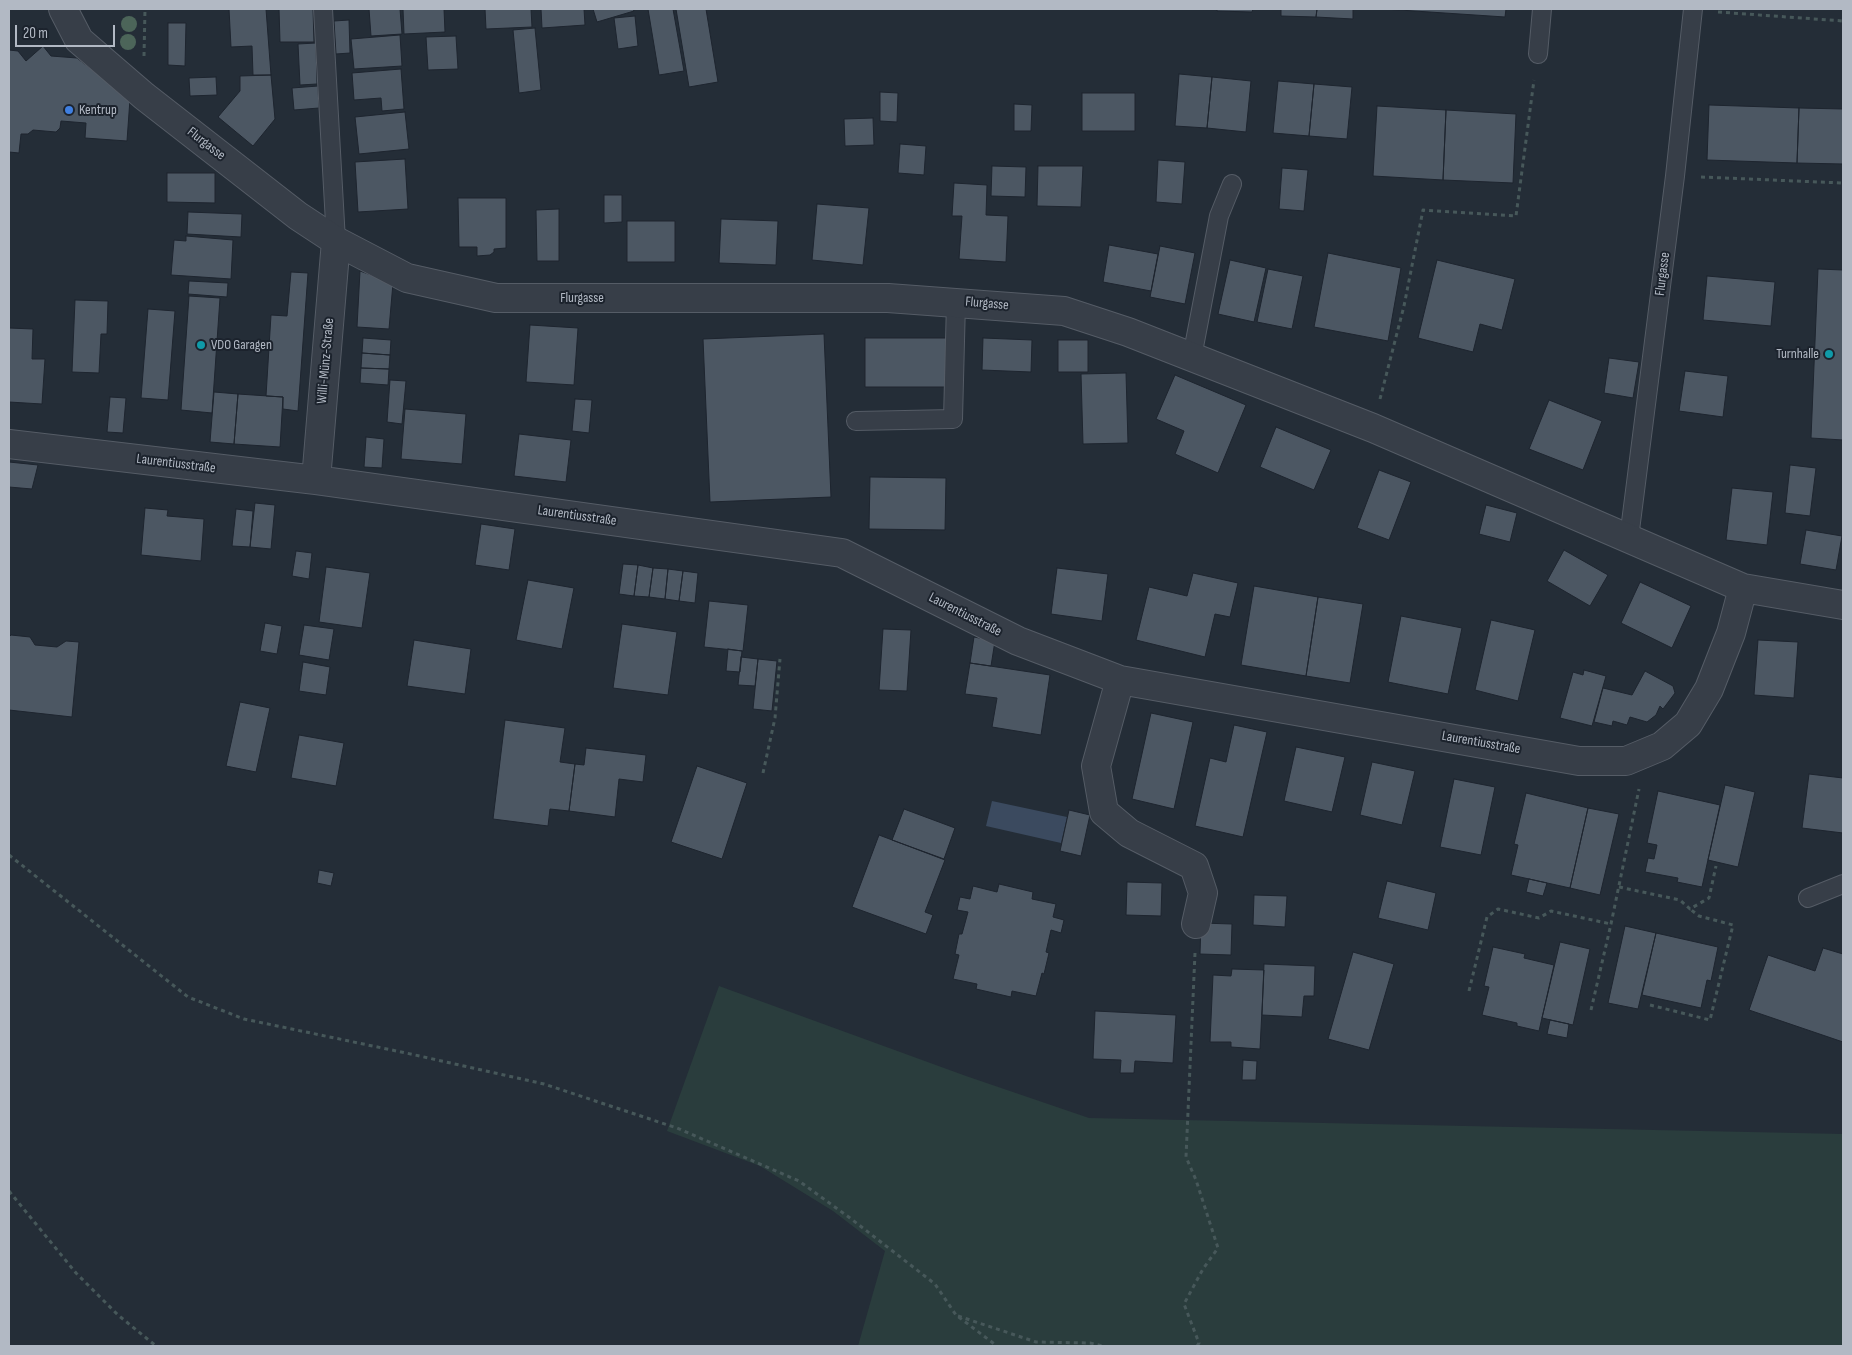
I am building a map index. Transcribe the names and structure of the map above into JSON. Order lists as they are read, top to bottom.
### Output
{
  "streets": {
    "street": ["Flurgasse", "Willi-Münz-Straße", "Laurentiusstraße"]
  },
  "crossings": [
    ["Flurgasse", "Willi-Münz-Straße"],
    ["Flurgasse", "Laurentiusstraße"],
    ["Willi-Münz-Straße", "Laurentiusstraße"]
  ],
  "places": ["Kentrup", "VDO Garagen", "Turnhalle"],
  "scale_bar": "20 m"
}
